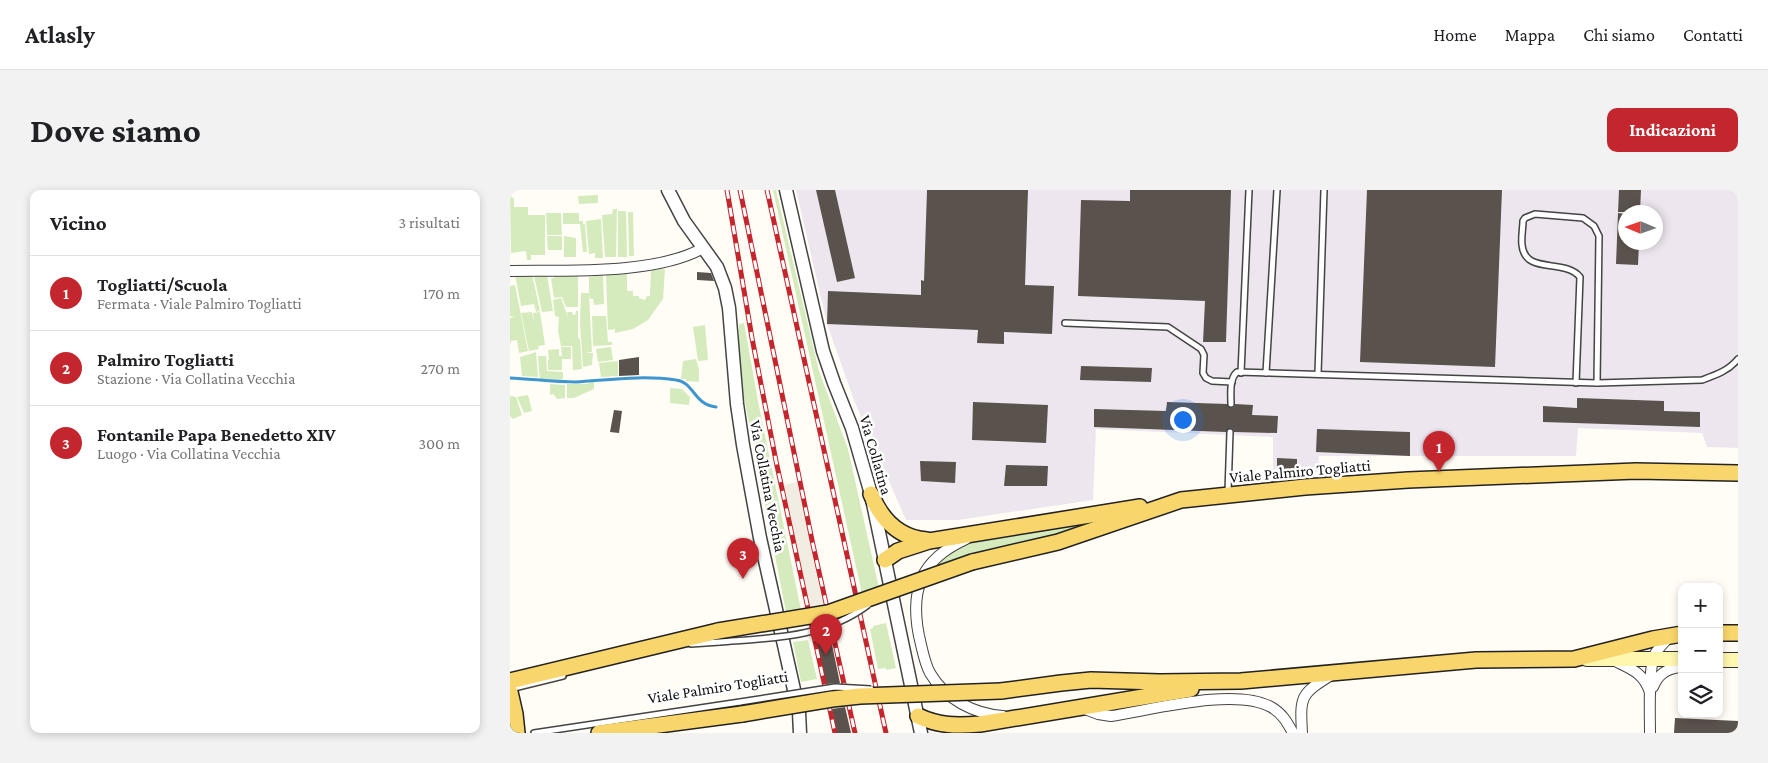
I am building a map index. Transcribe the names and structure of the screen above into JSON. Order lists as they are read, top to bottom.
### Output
{
  "streets": {
    "main road": ["Viale Palmiro Togliatti"],
    "street": ["Via Collatina", "Via Collatina Vecchia"]
  },
  "north": "left",
  "page": {
    "header": "Atlasly",
    "nav": [
      "Home",
      "Mappa",
      "Chi siamo",
      "Contatti"
    ],
    "buttons": "Indicazioni",
    "title": "Dove siamo",
    "heading": ["Vicino", "3 risultati"],
    "list": [
      {
        "mark": "1",
        "name": "Togliatti/Scuola",
        "note": "Fermata · Viale Palmiro Togliatti",
        "value": "170 m"
      },
      {
        "mark": "2",
        "name": "Palmiro Togliatti",
        "note": "Stazione · Via Collatina Vecchia",
        "value": "270 m"
      },
      {
        "mark": "3",
        "name": "Fontanile Papa Benedetto XIV",
        "note": "Luogo · Via Collatina Vecchia",
        "value": "300 m"
      }
    ],
    "pins": ["1", "3", "2"],
    "map_buttons": ["+", "−"]
  }
}
